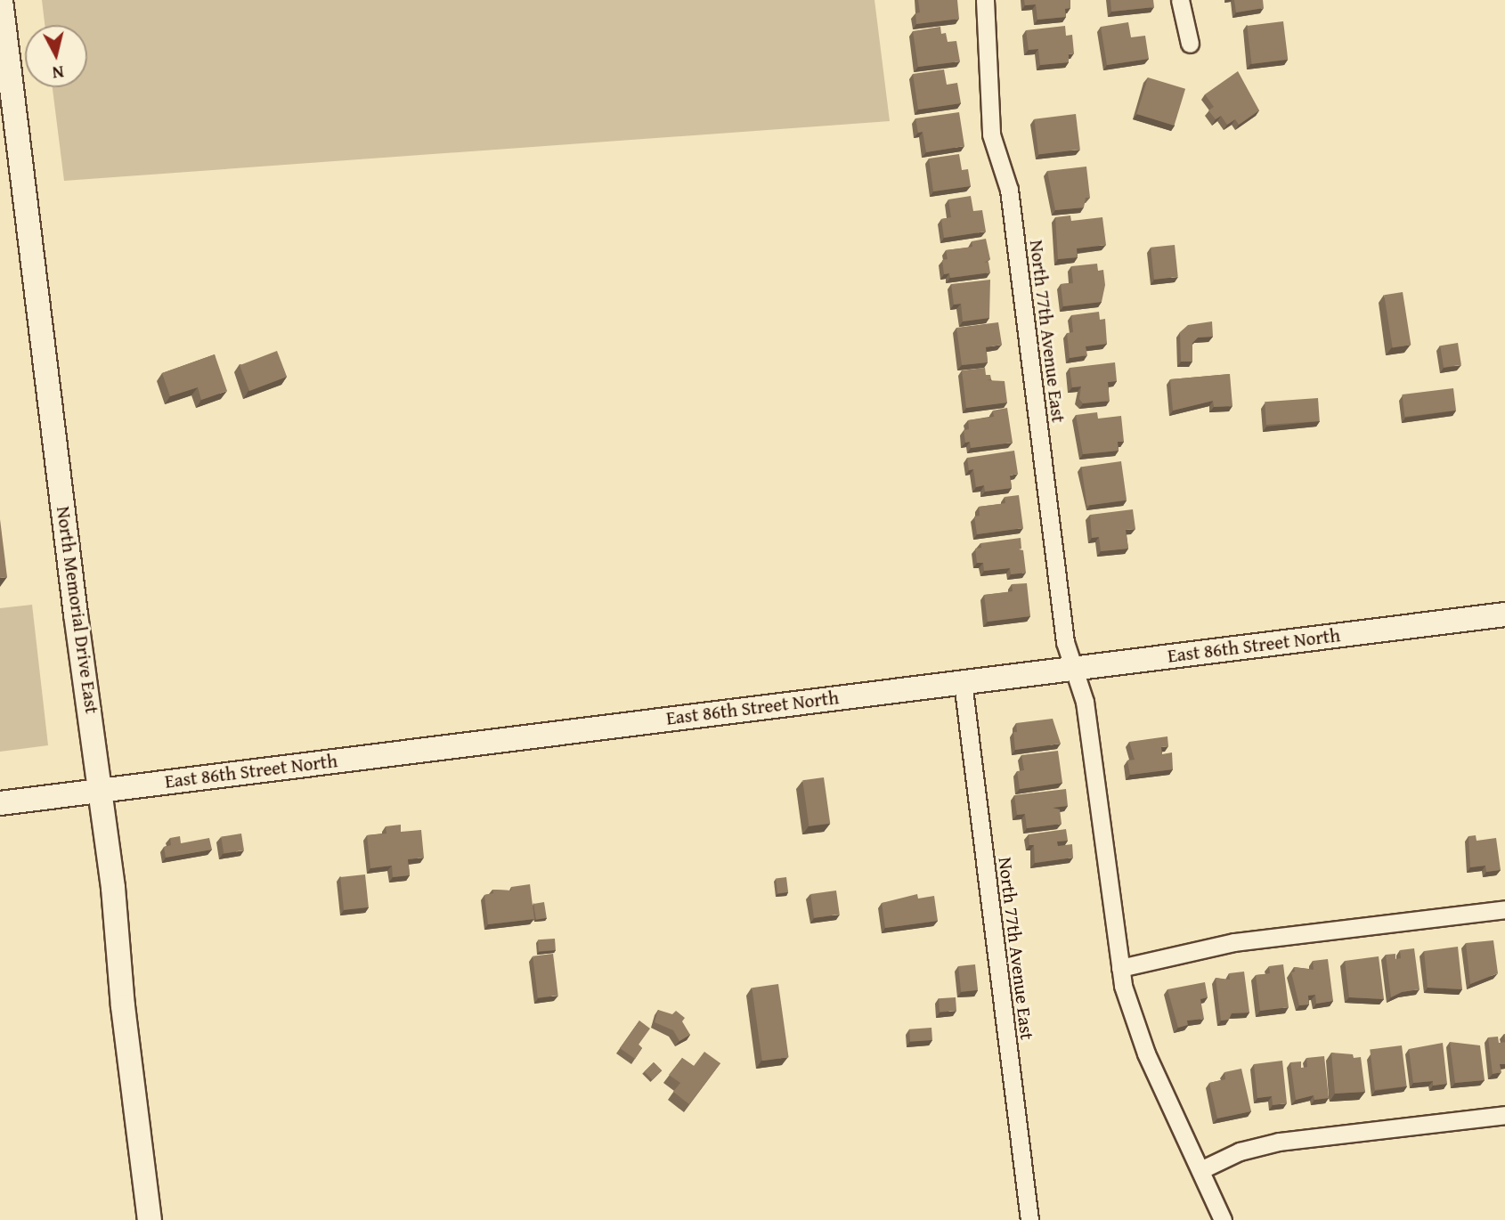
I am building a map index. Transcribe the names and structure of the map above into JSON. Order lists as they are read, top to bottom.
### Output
{
  "streets": {
    "street": ["North 77th Avenue East", "North Memorial Drive East", "East 86th Street North"]
  },
  "crossings": [
    ["North 77th Avenue East", "East 86th Street North"],
    ["North Memorial Drive East", "East 86th Street North"]
  ],
  "north": "bottom"
}
